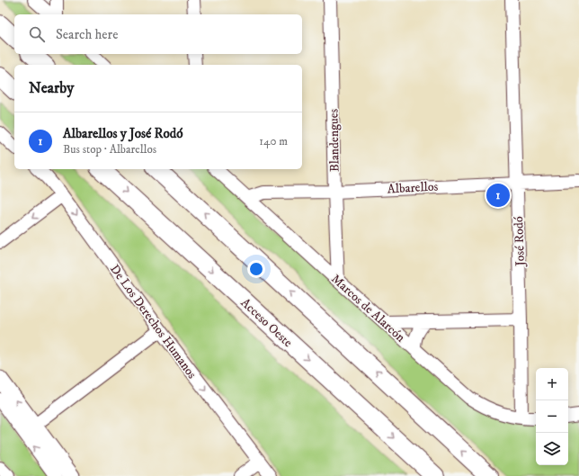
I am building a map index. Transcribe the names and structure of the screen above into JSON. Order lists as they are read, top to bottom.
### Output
{
  "streets": {
    "highway": ["Acceso Oeste"],
    "street": [
      "Blandengues",
      "Albarellos",
      "José Rodó",
      "Marcos de Alarcón",
      "De Los Derechos Humanos"
    ]
  },
  "crossings": [
    ["Blandengues", "Albarellos"],
    ["Blandengues", "Marcos de Alarcón"],
    ["Albarellos", "José Rodó"],
    ["Albarellos", "Marcos de Alarcón"],
    ["José Rodó", "Marcos de Alarcón"]
  ],
  "one_way": ["De Los Derechos Humanos"],
  "page": {
    "search": "Search here",
    "heading": "Nearby",
    "list": [
      {
        "mark": "1",
        "name": "Albarellos y José Rodó",
        "note": "Bus stop · Albarellos",
        "value": "140 m"
      }
    ],
    "pins": "1",
    "map_buttons": ["+", "−"]
  }
}
